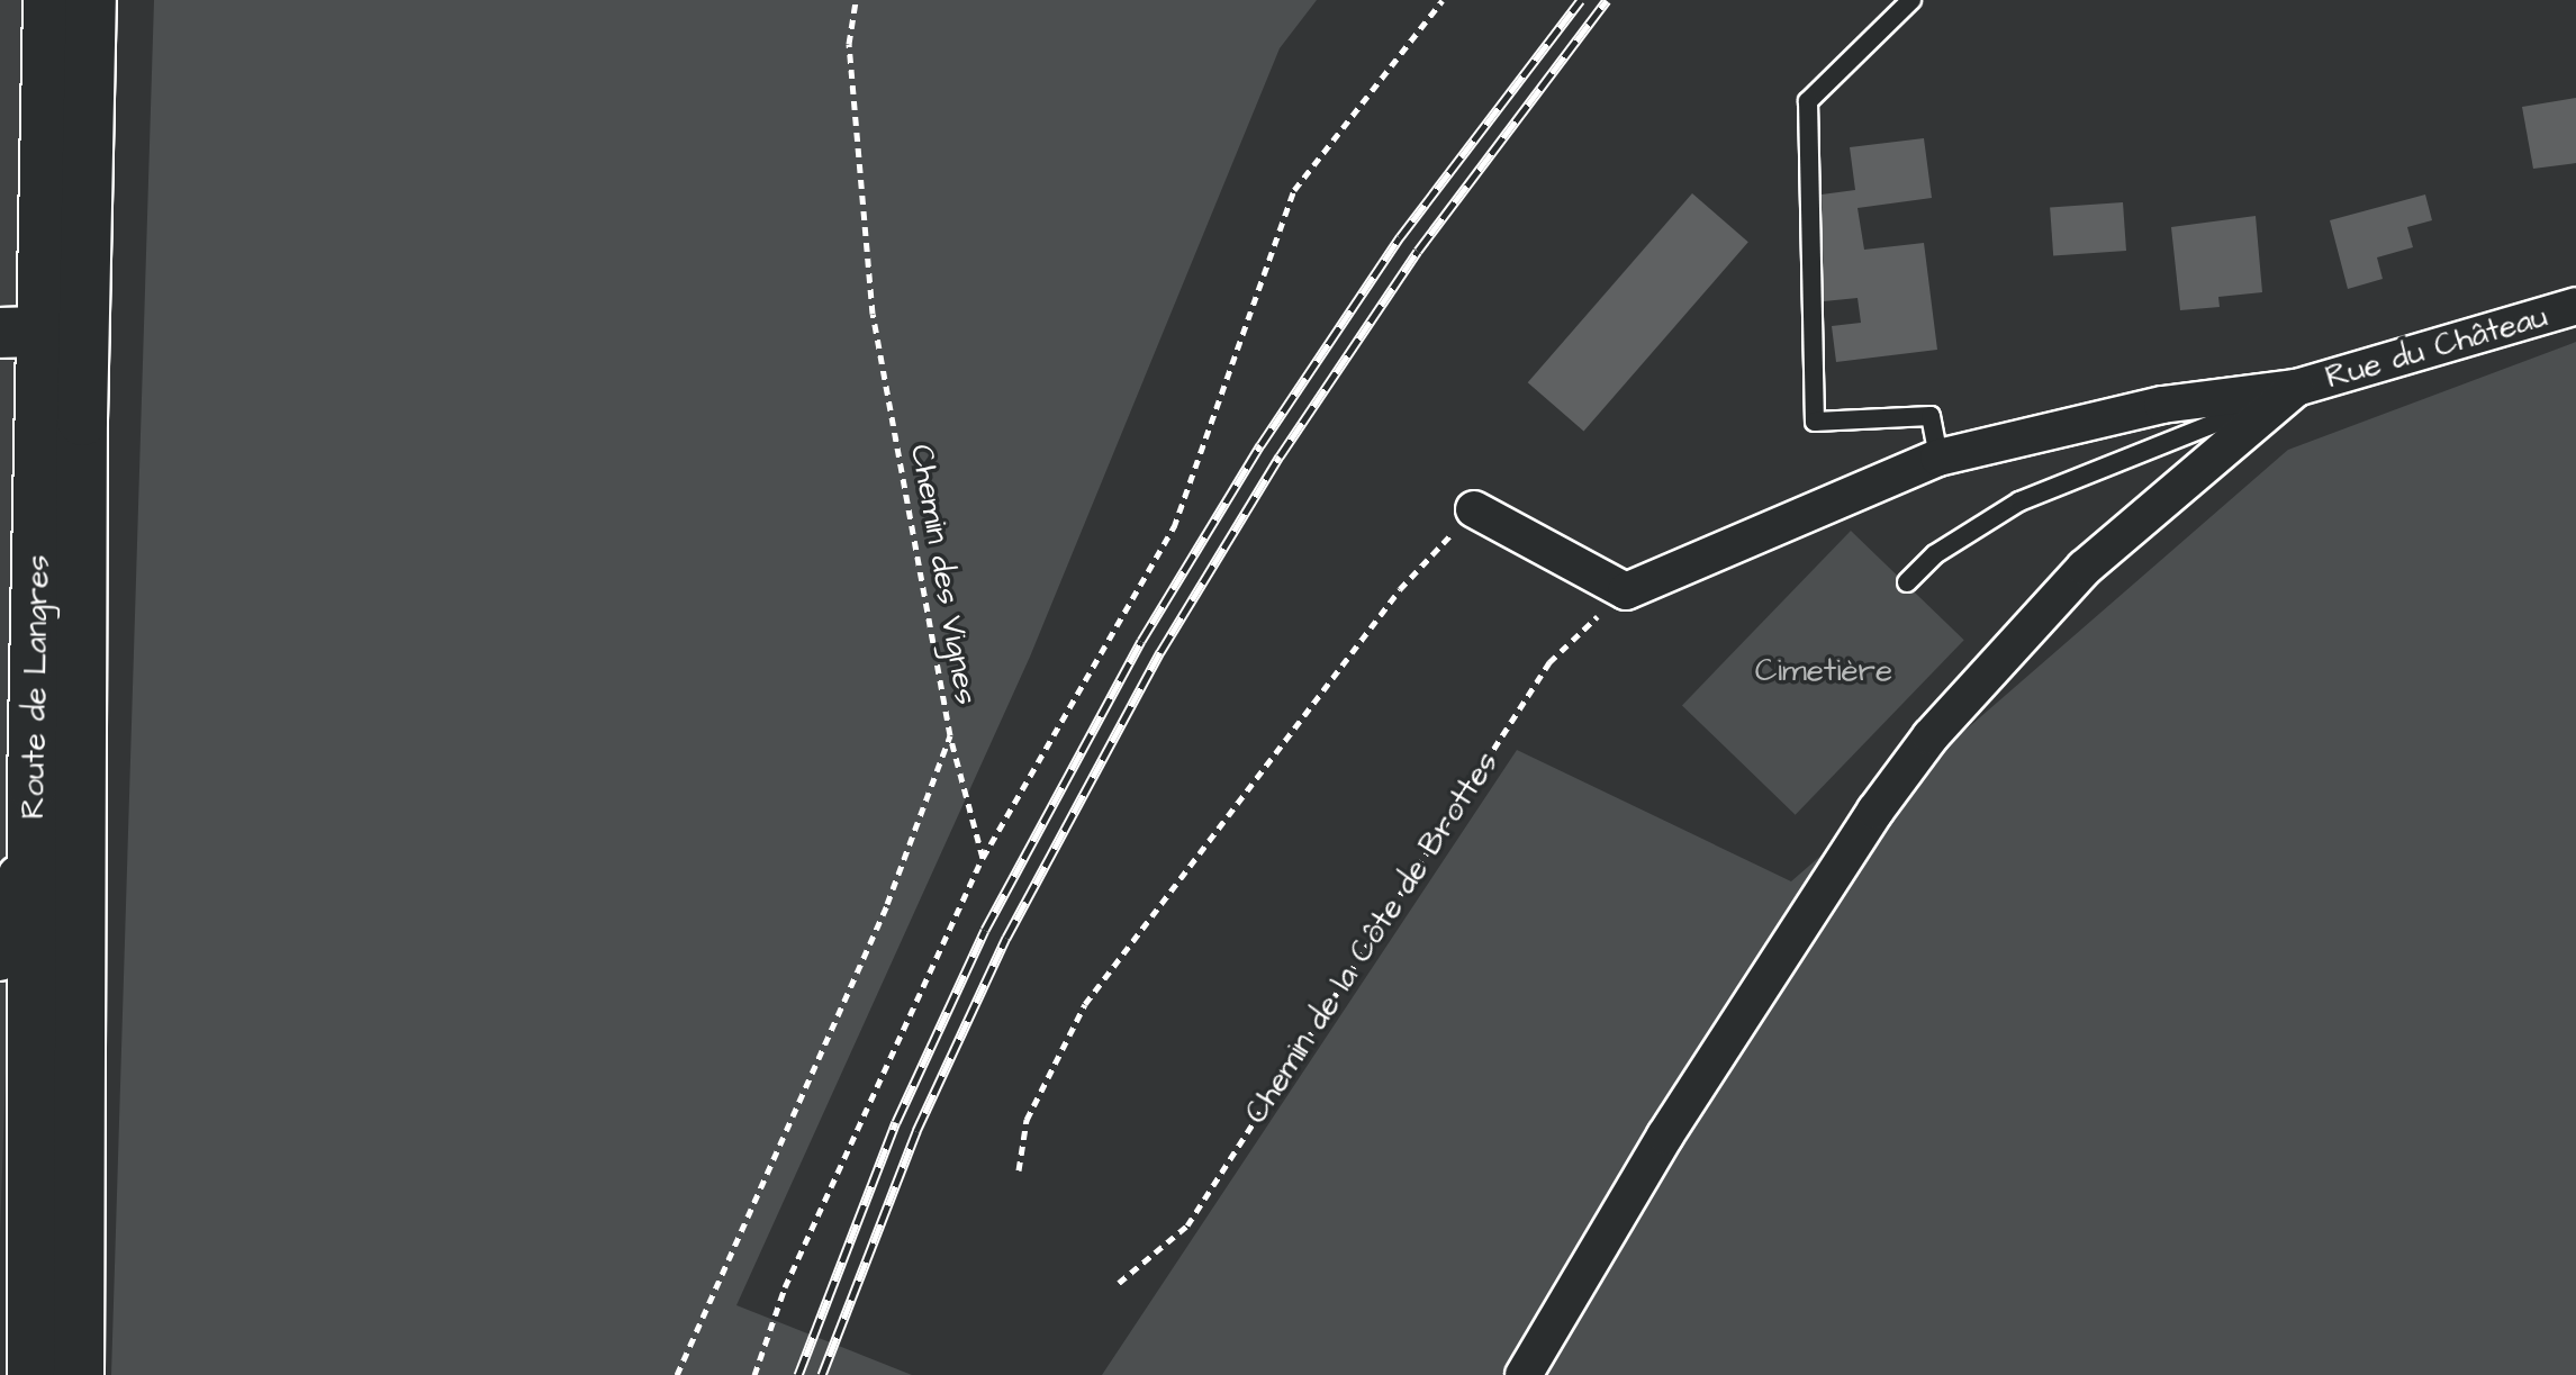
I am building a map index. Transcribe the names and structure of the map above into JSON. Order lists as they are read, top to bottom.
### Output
{
  "streets": {
    "main road": ["Route de Langres"],
    "street": ["Rue du Château"],
    "path": ["Chemin des Vignes", "Chemin de la Côte de Brottes"]
  },
  "parks": ["Cimetière"]
}
